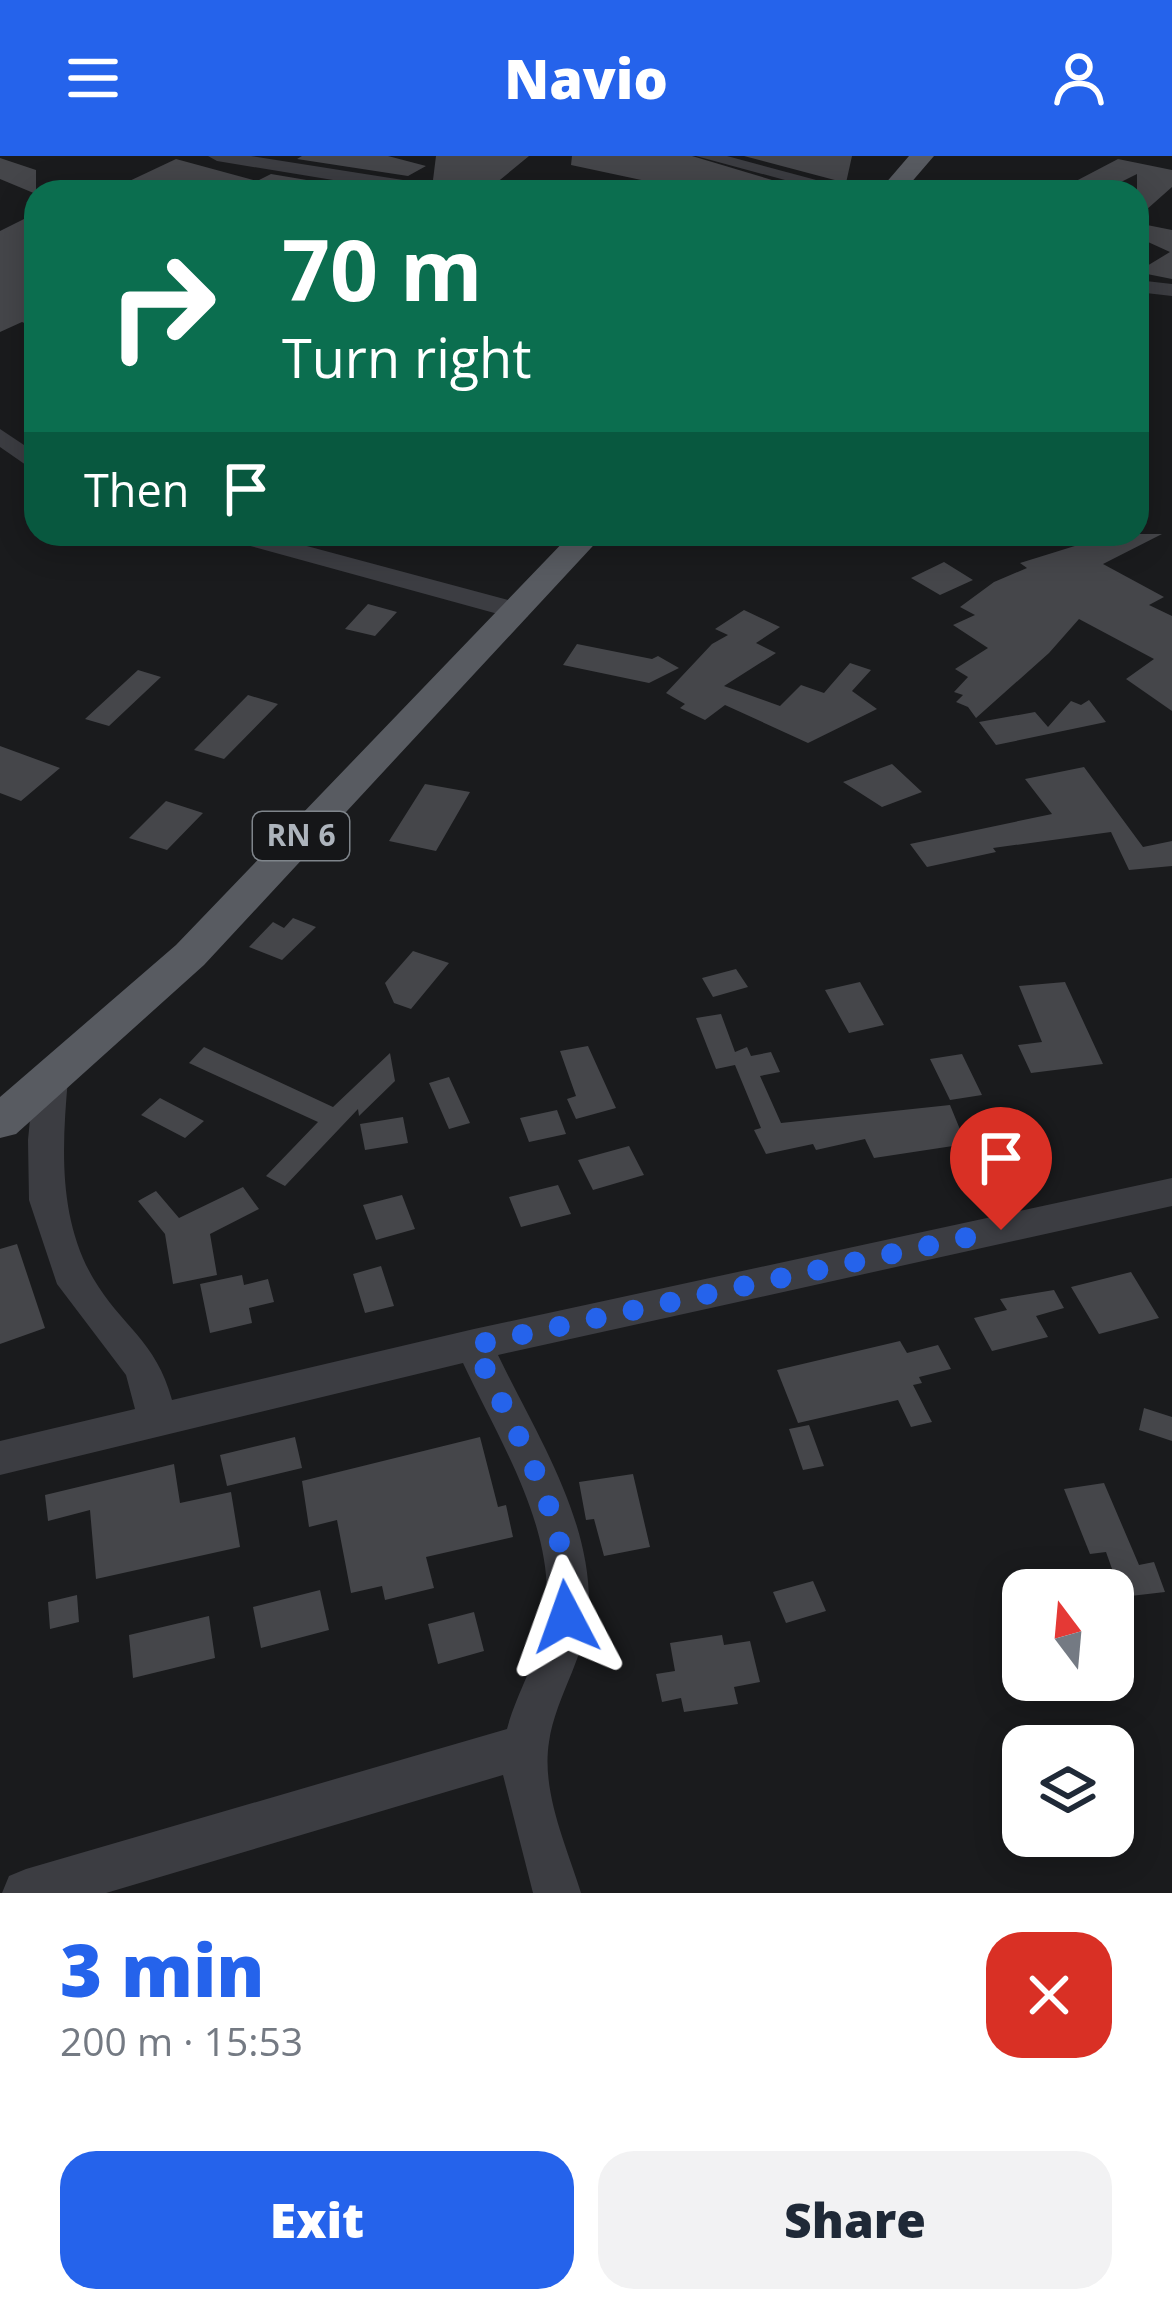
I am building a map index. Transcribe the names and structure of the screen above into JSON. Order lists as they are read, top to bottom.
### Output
{
  "streets": {
    "main road": ["RN 6"]
  },
  "north": "top",
  "page": {
    "header": "Navio",
    "turn": ["70 m", "Turn right"],
    "then": "Then",
    "heading": ["3 min", "200 m · 15:53"],
    "buttons": ["Exit", "Share"]
  }
}
